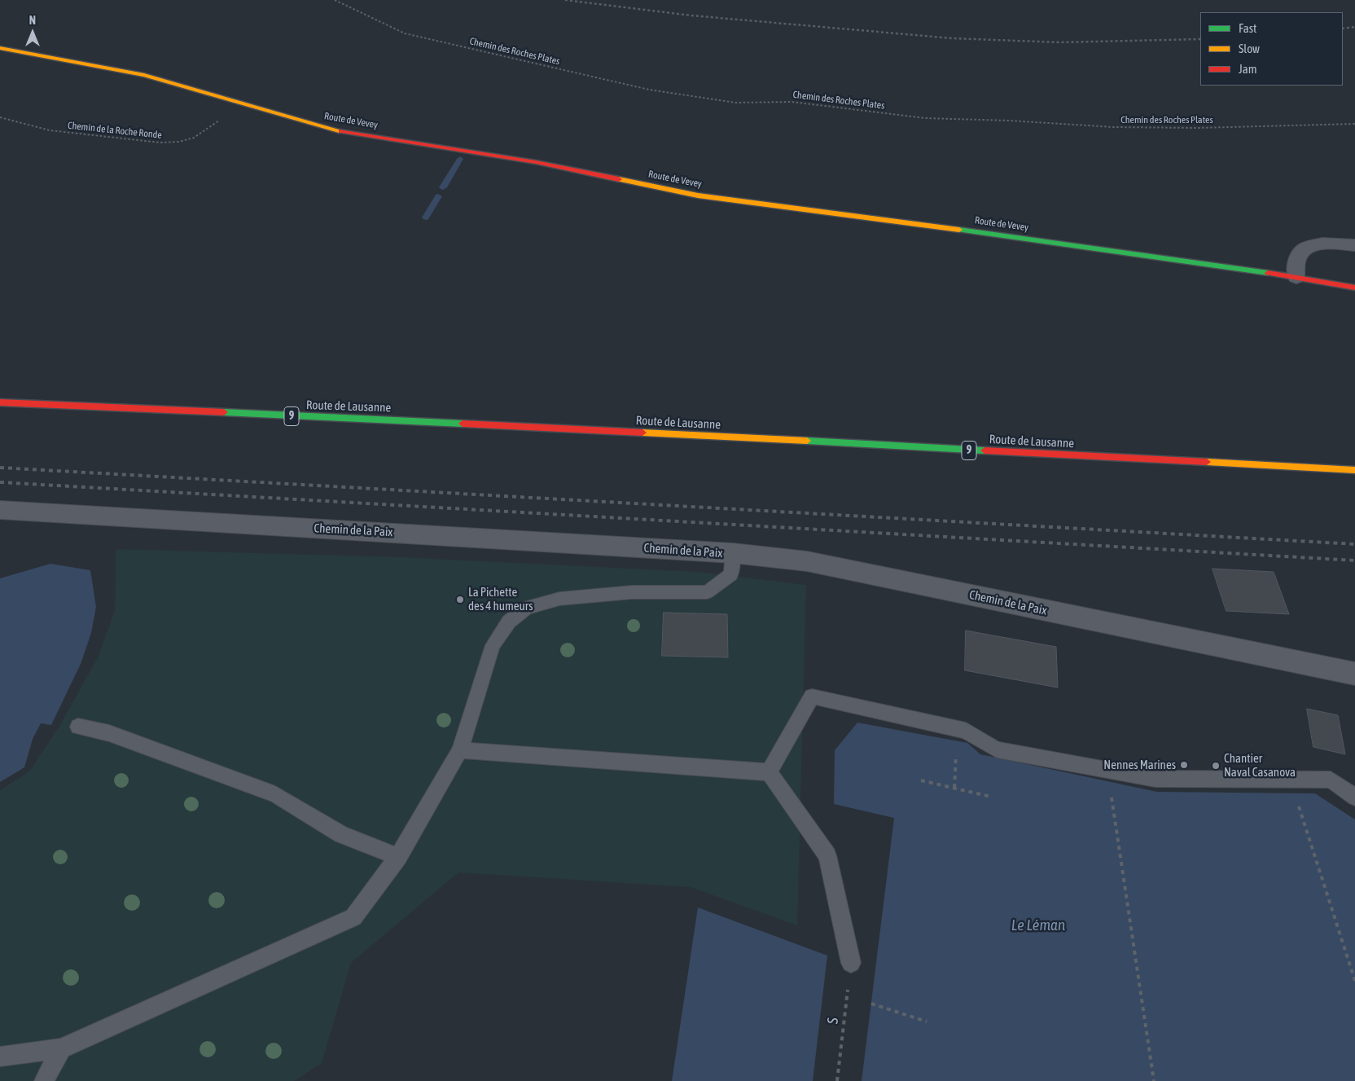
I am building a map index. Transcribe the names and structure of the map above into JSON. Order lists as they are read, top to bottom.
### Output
{
  "streets": {
    "main road": ["Route de Vevey", "Route de Lausanne", "9"],
    "street": ["Chemin de la Paix"],
    "path": ["Chemin des Roches Plates", "Chemin de la Roche Ronde", "S"]
  },
  "crossings": [
    ["Route de Vevey", "Chemin de la Roche Ronde"]
  ],
  "water": ["Le Léman"],
  "places": ["La Pichette des 4 humeurs", "Nennes Marines", "Chantier Naval Casanova"],
  "legend": ["Fast", "Slow", "Jam"],
  "north": "top"
}
